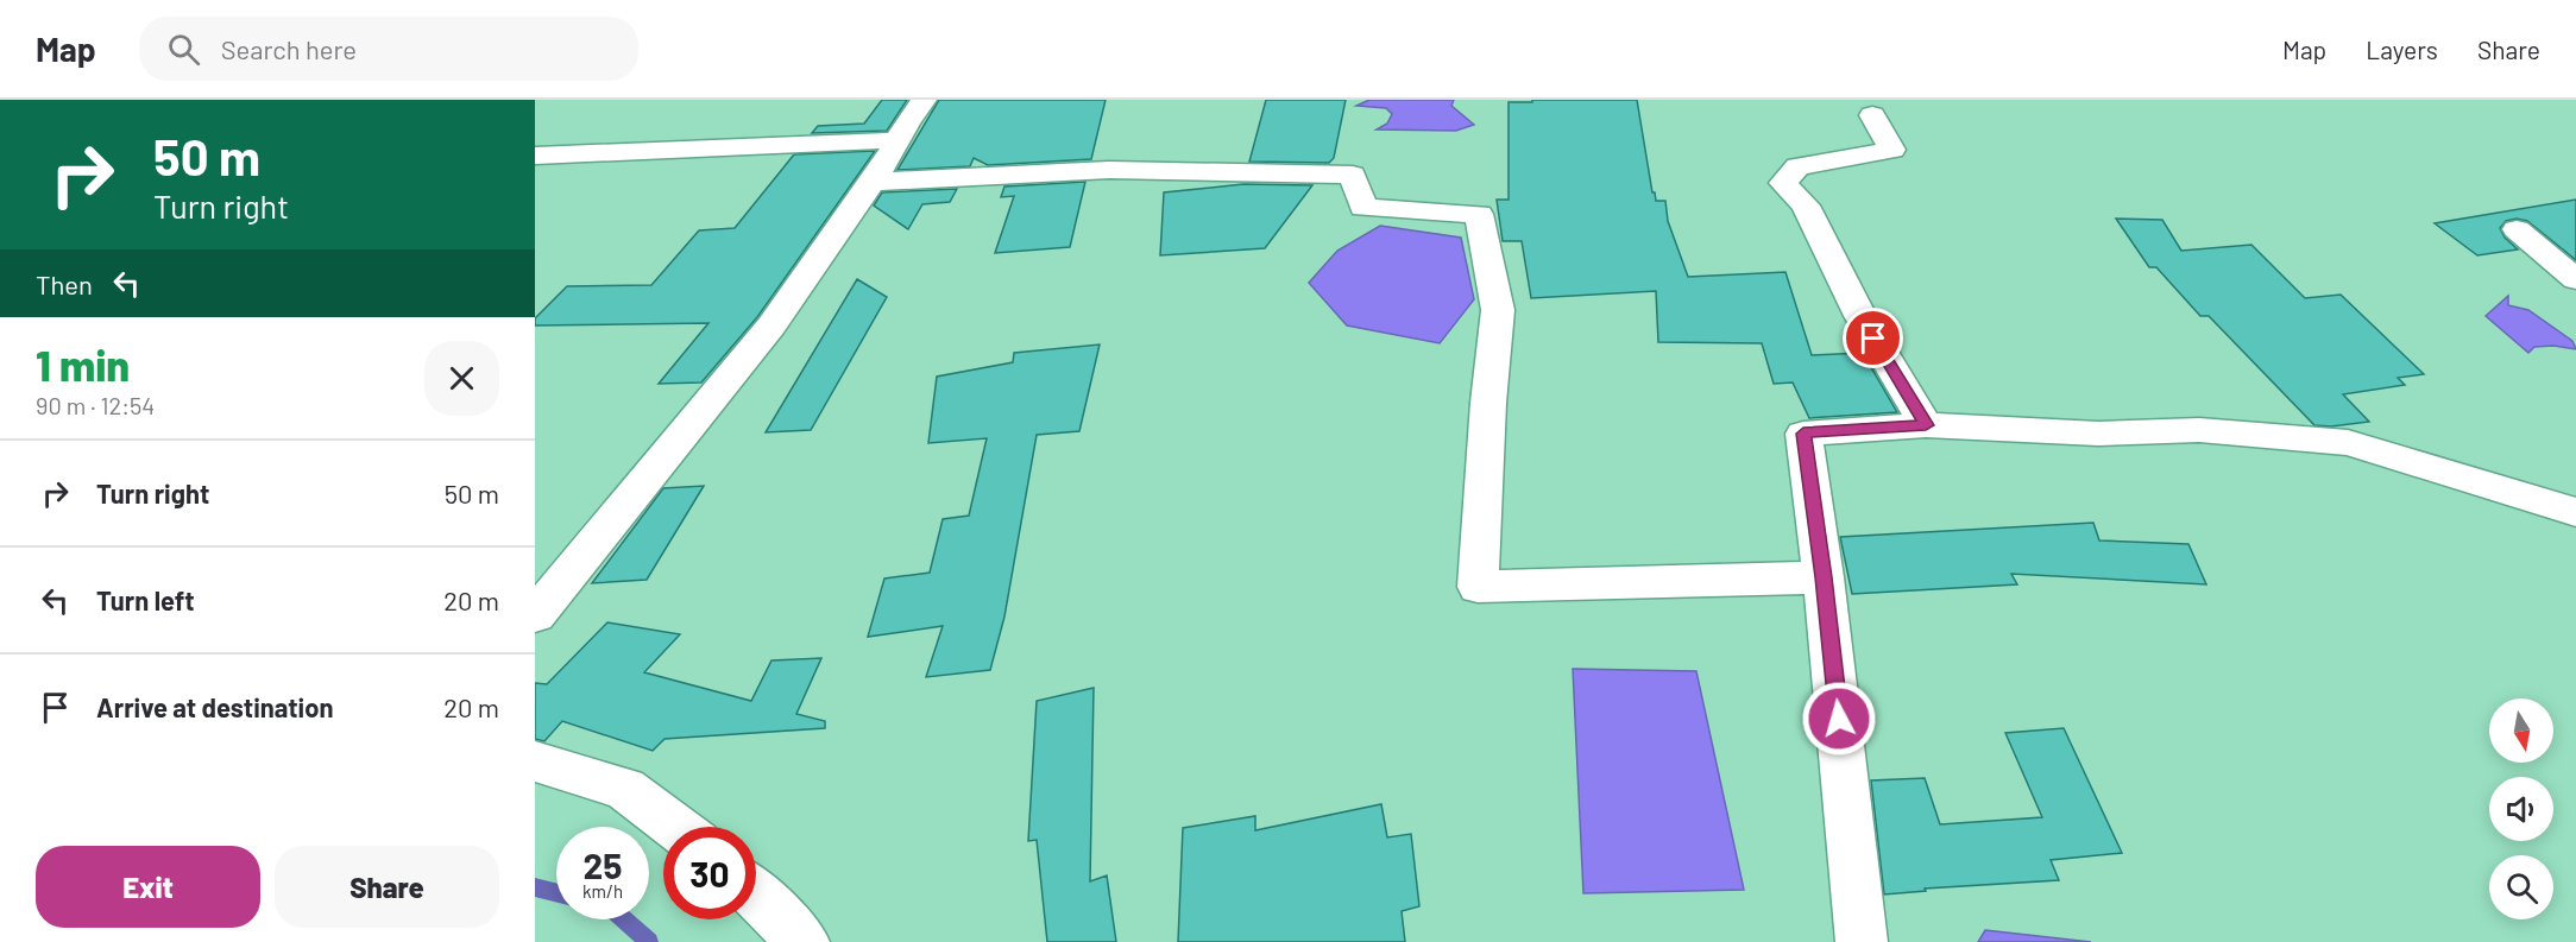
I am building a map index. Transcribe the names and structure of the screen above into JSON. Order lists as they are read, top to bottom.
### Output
{
  "north": "bottom",
  "page": {
    "header": "Map",
    "search": "Search here",
    "nav": ["Map", "Layers", "Share"],
    "turn": ["50 m", "Turn right"],
    "then": "Then",
    "heading": ["1 min", "90 m · 12:54"],
    "list": [
      {
        "name": "Turn right",
        "value": "50 m"
      },
      {
        "name": "Turn left",
        "value": "20 m"
      },
      {
        "name": "Arrive at destination",
        "value": "20 m"
      }
    ],
    "speed": "25 km/h",
    "limit": "30",
    "buttons": ["Exit", "Share"]
  }
}
